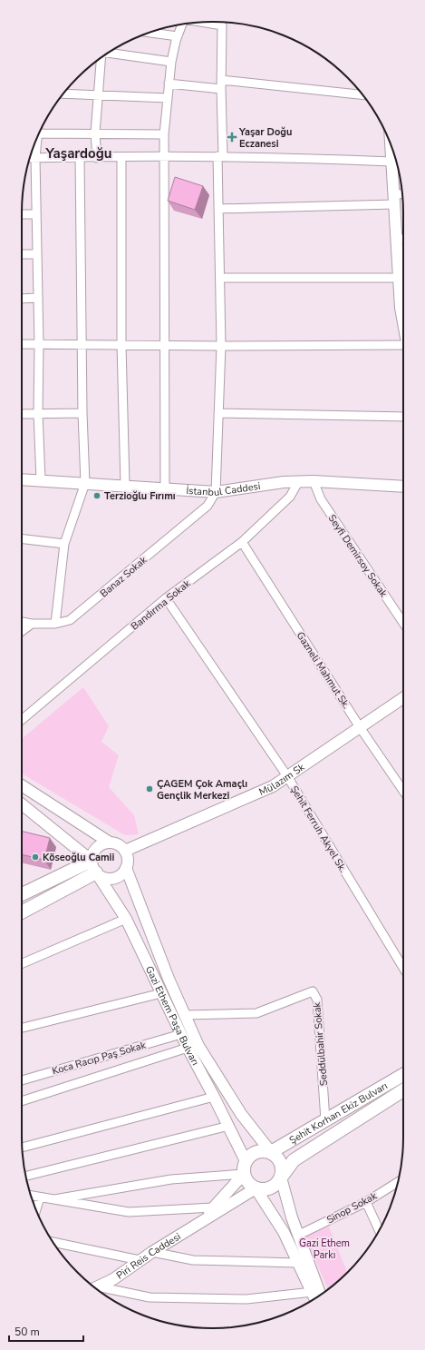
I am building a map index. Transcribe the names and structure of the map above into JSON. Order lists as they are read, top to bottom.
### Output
{
  "streets": {
    "main road": [
      "İstanbul Caddesi",
      "Mülazım Sk",
      "Gazi Ethem Paşa Bulvarı",
      "Şehit Korhan Ekiz Bulvarı",
      "Piri Reis Caddesi"
    ],
    "street": [
      "Seyfi Demirsoy Sokak",
      "Banaz Sokak",
      "Bandırma Sokak",
      "Gazneli Mahmut Sk.",
      "Şehit Ferruh Akyel Sk.",
      "Seddülbahir Sokak",
      "Koca Racıp Paş Sokak",
      "Sinop Sokak"
    ]
  },
  "crossings": [
    ["İstanbul Caddesi", "Seyfi Demirsoy Sokak"],
    ["İstanbul Caddesi", "Banaz Sokak"],
    ["İstanbul Caddesi", "Bandırma Sokak"],
    ["Bandırma Sokak", "Gazneli Mahmut Sk."],
    ["Bandırma Sokak", "Şehit Ferruh Akyel Sk."],
    ["Gazneli Mahmut Sk.", "Mülazım Sk"],
    ["Mülazım Sk", "Şehit Ferruh Akyel Sk."],
    ["Mülazım Sk", "Gazi Ethem Paşa Bulvarı"],
    ["Gazi Ethem Paşa Bulvarı", "Seddülbahir Sokak"],
    ["Gazi Ethem Paşa Bulvarı", "Koca Racıp Paş Sokak"],
    ["Gazi Ethem Paşa Bulvarı", "Şehit Korhan Ekiz Bulvarı"],
    ["Gazi Ethem Paşa Bulvarı", "Piri Reis Caddesi"],
    ["Seddülbahir Sokak", "Şehit Korhan Ekiz Bulvarı"],
    ["Şehit Korhan Ekiz Bulvarı", "Piri Reis Caddesi"]
  ],
  "districts": ["Yaşardoğu"],
  "parks": ["Gazi Ethem Parkı"],
  "places": {
    "health": ["Yaşar Doğu Eczanesi"],
    "other": ["Terzioğlu Fırımı", "ÇAGEM Çok Amaçlı Gençlik Merkezi", "Köseoğlu Camii"]
  },
  "scale_bar": "50 m"
}
